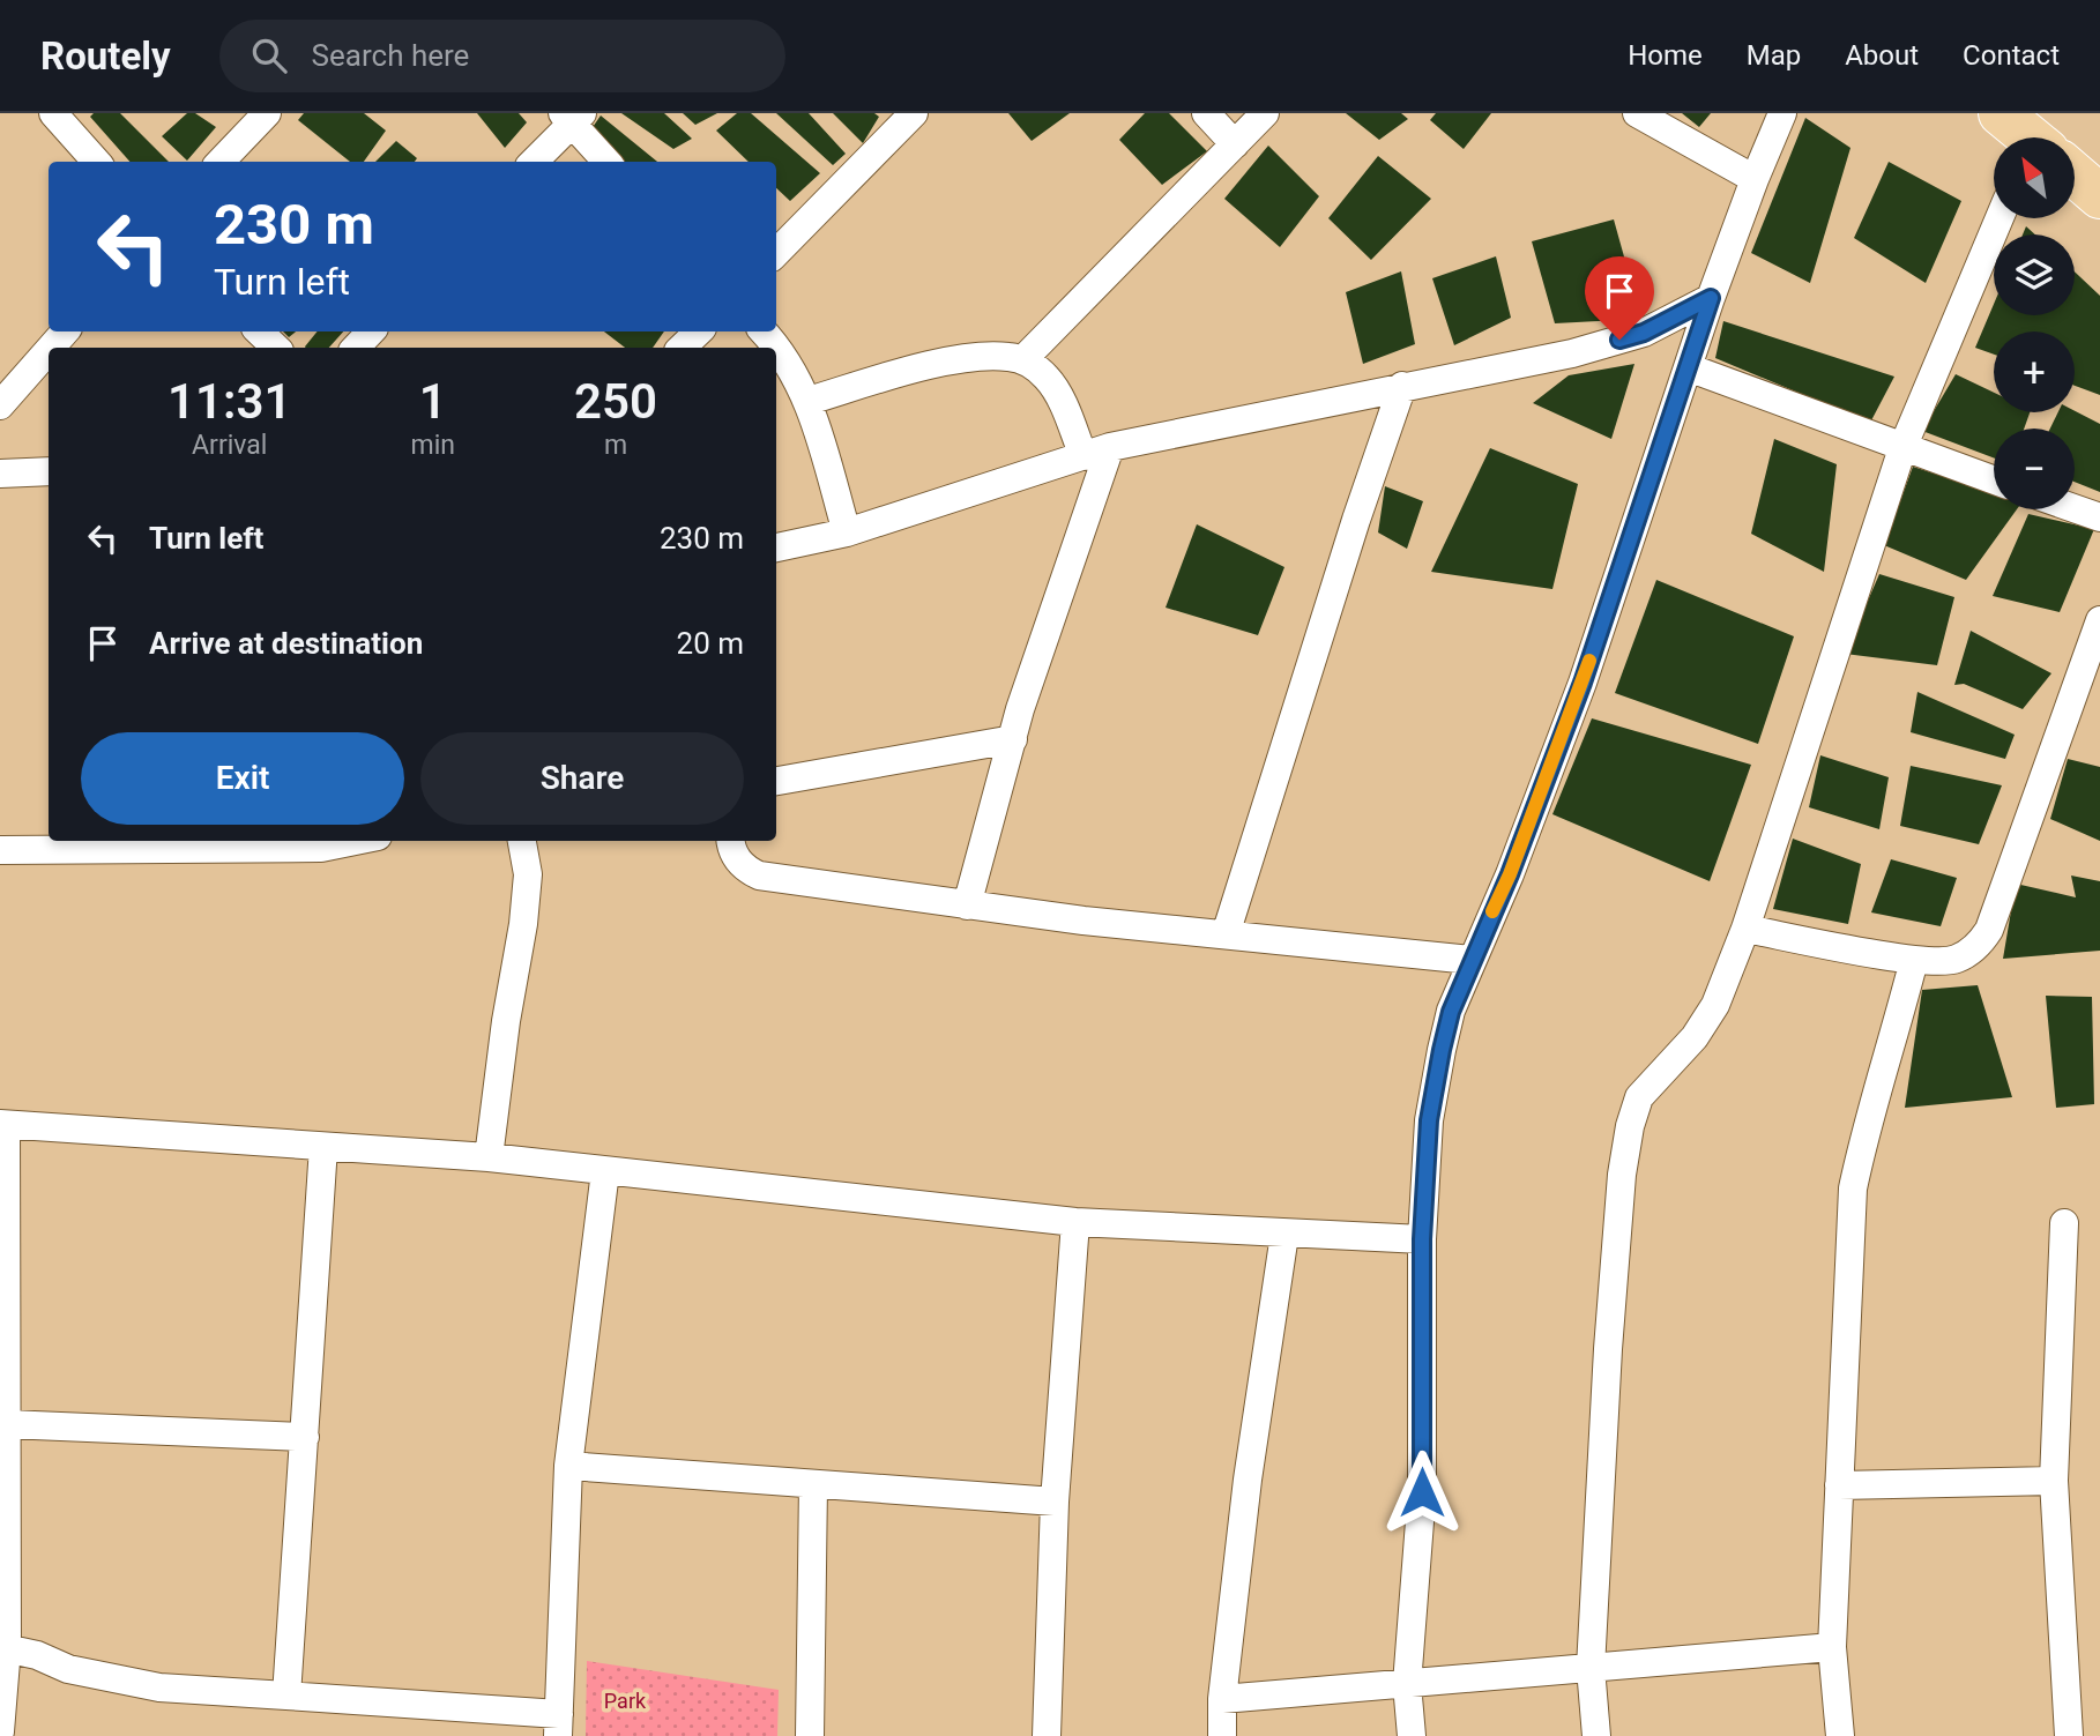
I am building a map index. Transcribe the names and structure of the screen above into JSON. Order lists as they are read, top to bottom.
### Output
{
  "parks": ["Park"],
  "north": "top left",
  "page": {
    "header": "Routely",
    "search": "Search here",
    "nav": [
      "Home",
      "Map",
      "About",
      "Contact"
    ],
    "map_buttons": ["+", "−"],
    "turn": ["230 m", "Turn left"],
    "eta": [
      "11:31",
      "Arrival",
      "1",
      "min",
      "250",
      "m"
    ],
    "list": [
      {
        "name": "Turn left",
        "value": "230 m"
      },
      {
        "name": "Arrive at destination",
        "value": "20 m"
      }
    ],
    "buttons": ["Exit", "Share"]
  }
}
